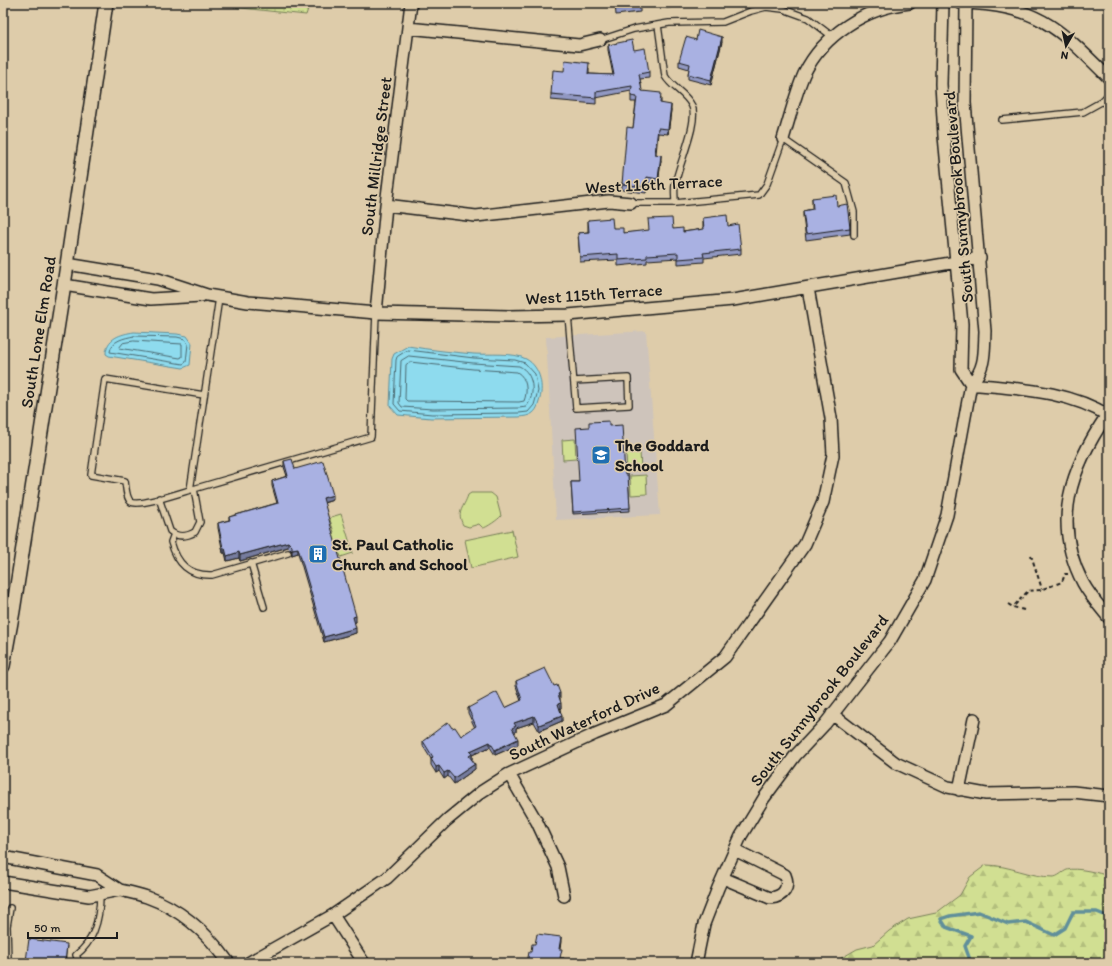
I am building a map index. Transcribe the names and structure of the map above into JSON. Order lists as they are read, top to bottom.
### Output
{
  "streets": {
    "street": [
      "South Millridge Street",
      "West 116th Terrace",
      "South Sunnybrook Boulevard",
      "West 115th Terrace",
      "South Lone Elm Road",
      "South Waterford Drive"
    ]
  },
  "crossings": [
    ["South Millridge Street", "West 116th Terrace"],
    ["South Millridge Street", "West 115th Terrace"],
    ["South Sunnybrook Boulevard", "West 115th Terrace"],
    ["West 115th Terrace", "South Lone Elm Road"],
    ["West 115th Terrace", "South Waterford Drive"]
  ],
  "places": {
    "school or university": ["The Goddard School"],
    "building": ["St. Paul Catholic Church and School"]
  },
  "scale_bar": "50 m",
  "north": "bottom"
}
